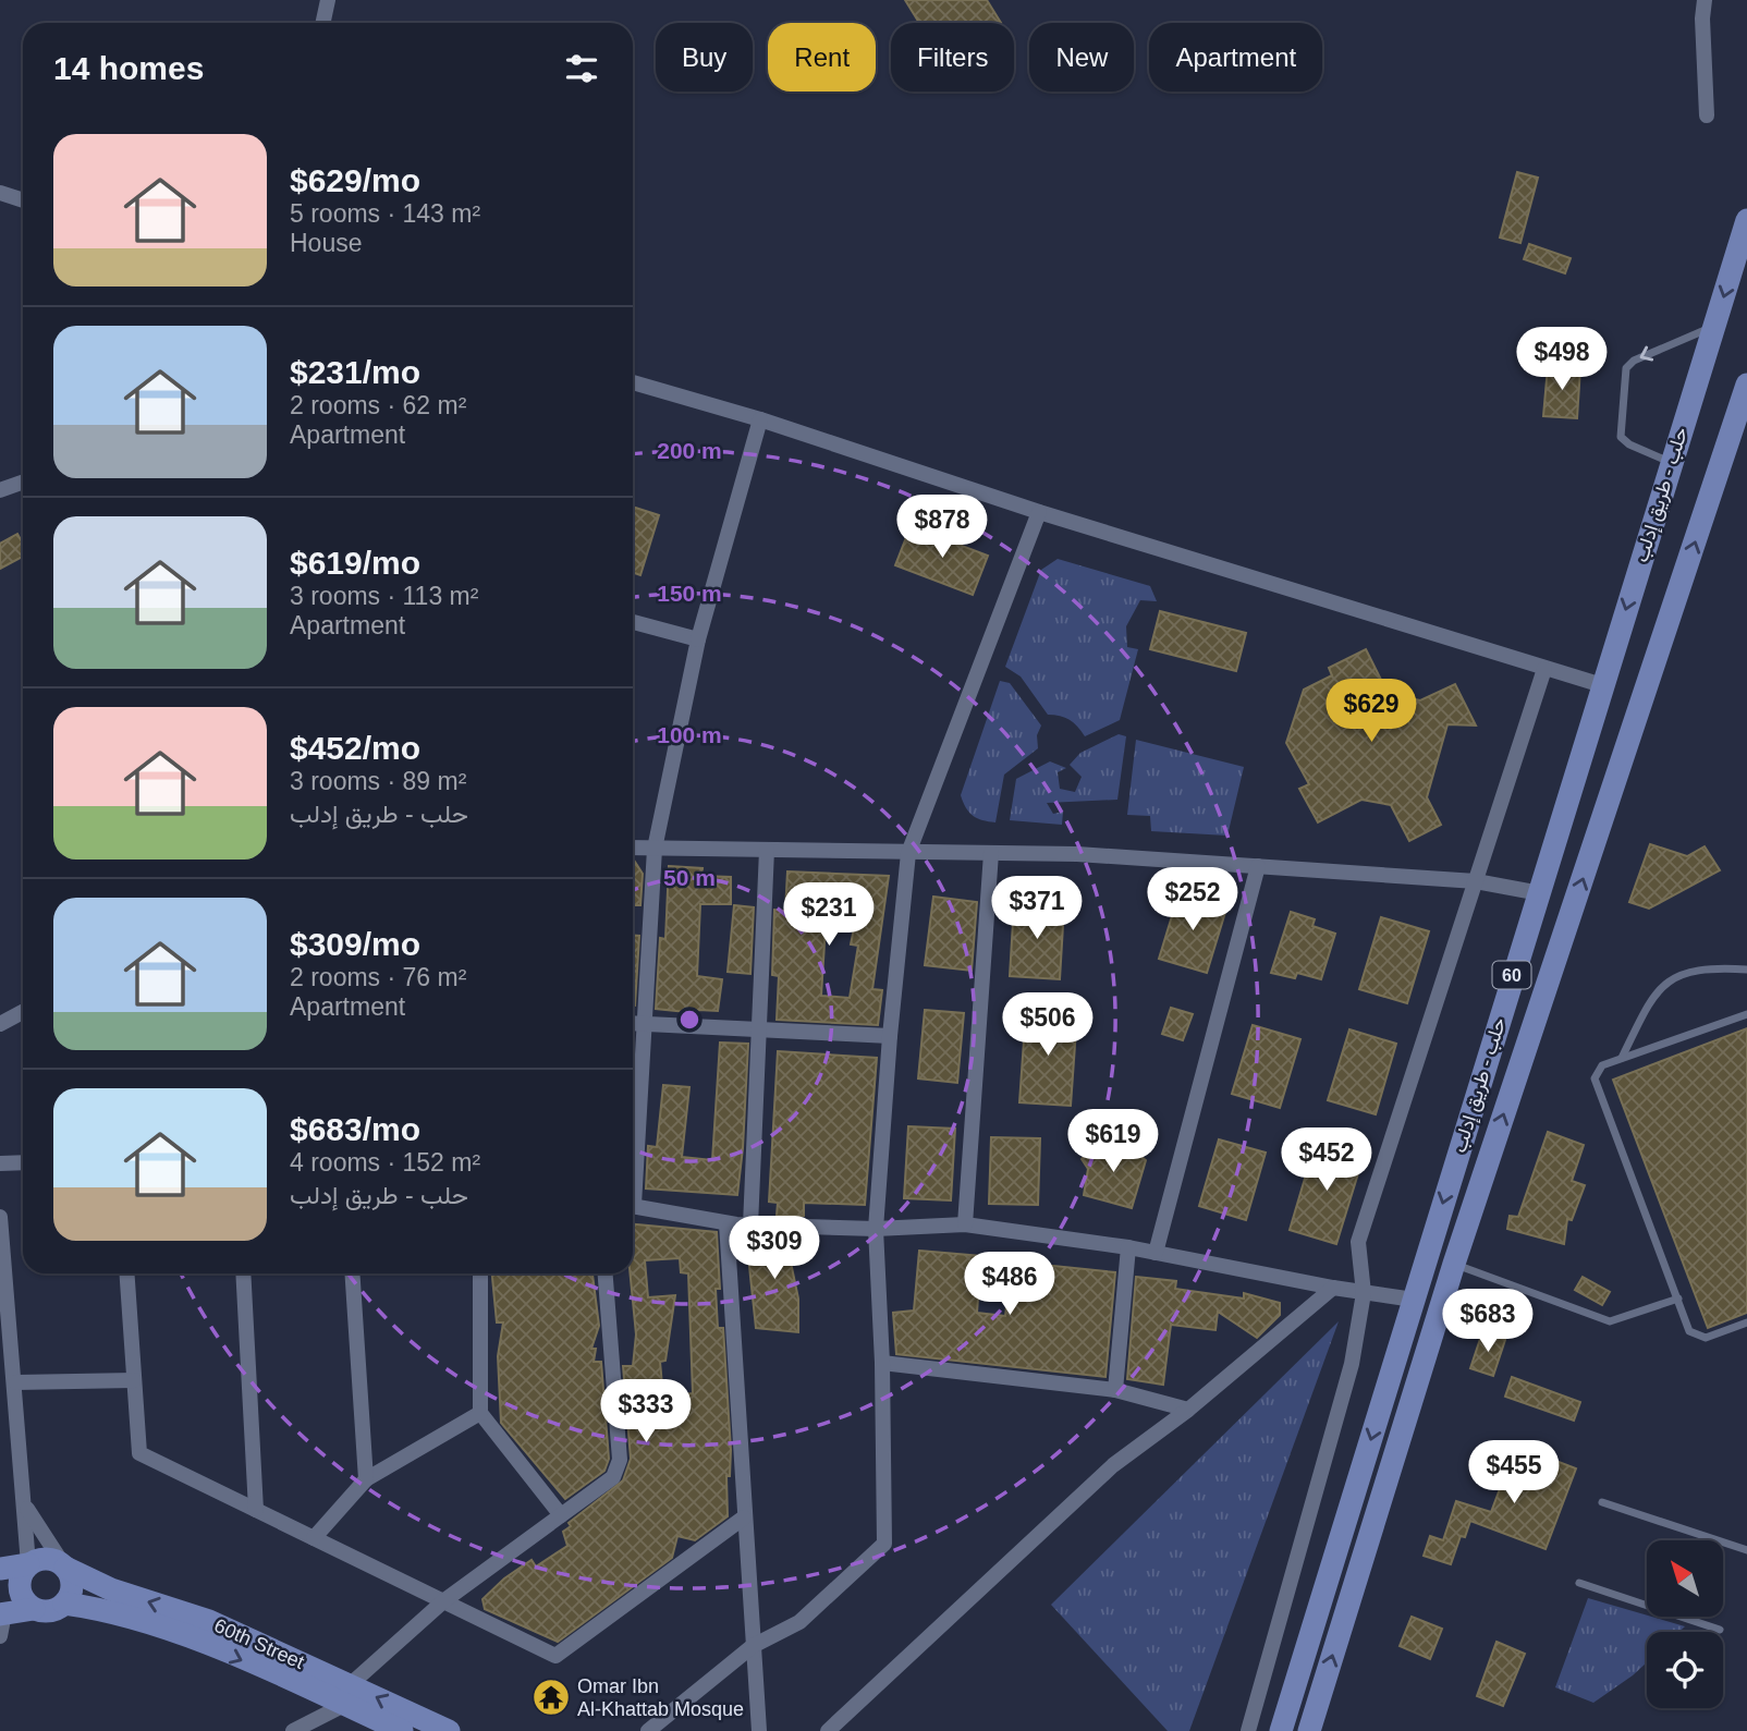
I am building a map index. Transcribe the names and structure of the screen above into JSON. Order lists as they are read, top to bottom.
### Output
{
  "streets": {
    "main road": ["حلب - طريق إدلب", "60", "60th Street"]
  },
  "places": {
    "temple": ["Omar Ibn Al-Khattab Mosque"]
  },
  "north": "top left",
  "page": {
    "chip": [
      "Buy",
      "Rent",
      "Filters",
      "New",
      "Apartment"
    ],
    "heading": "14 homes",
    "list": [
      {
        "name": "$629/mo",
        "note": "5 rooms · 143 m² · House"
      },
      {
        "name": "$231/mo",
        "note": "2 rooms · 62 m² · Apartment"
      },
      {
        "name": "$619/mo",
        "note": "3 rooms · 113 m² · Apartment"
      },
      {
        "name": "$452/mo",
        "note": "3 rooms · 89 m² · حلب - طريق إدلب"
      },
      {
        "name": "$309/mo",
        "note": "2 rooms · 76 m² · Apartment"
      },
      {
        "name": "$683/mo",
        "note": "4 rooms · 152 m² · حلب - طريق إدلب"
      }
    ],
    "price": [
      "$498",
      "$878",
      "$629",
      "$252",
      "$371",
      "$231",
      "$506",
      "$619",
      "$452",
      "$309",
      "$486",
      "$683",
      "$333",
      "$455"
    ]
  },
  "rings": [
    "200 m",
    "150 m",
    "100 m",
    "50 m"
  ]
}
